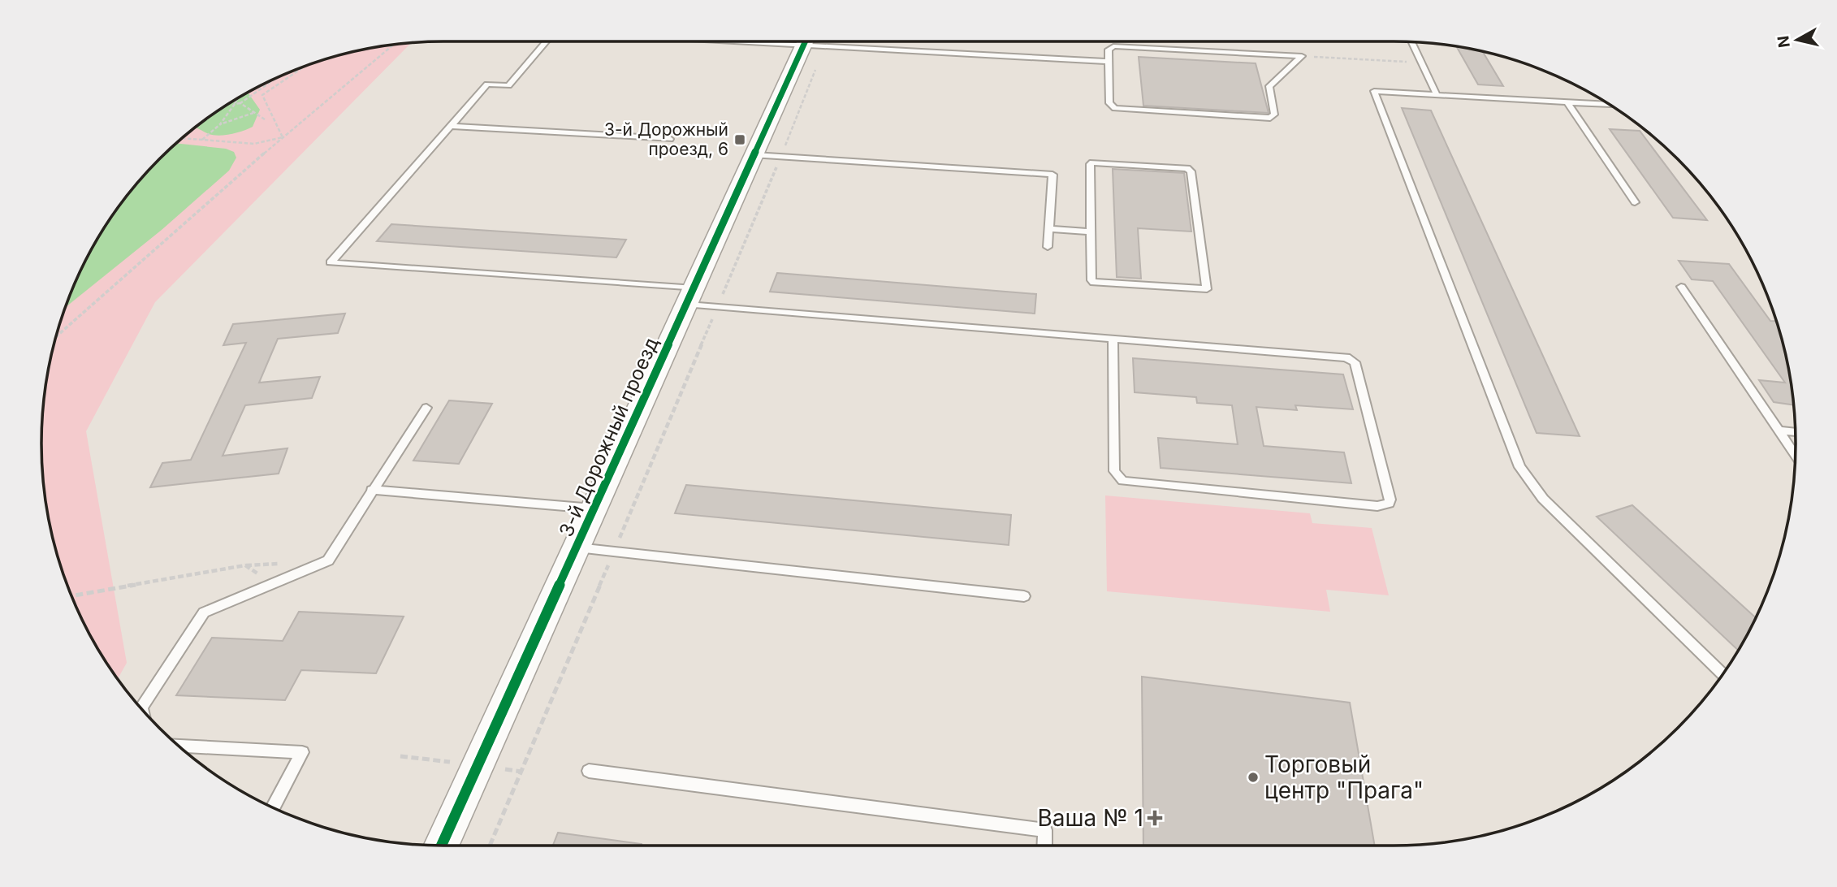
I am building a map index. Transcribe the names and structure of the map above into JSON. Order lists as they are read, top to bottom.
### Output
{
  "streets": {
    "street": ["3-й Дорожный проезд"]
  },
  "places": {
    "transit": ["3-й Дорожный проезд, 6"],
    "other": ["Торговый центр \"Прага\""],
    "health": ["Ваша № 1"]
  },
  "north": "left"
}
